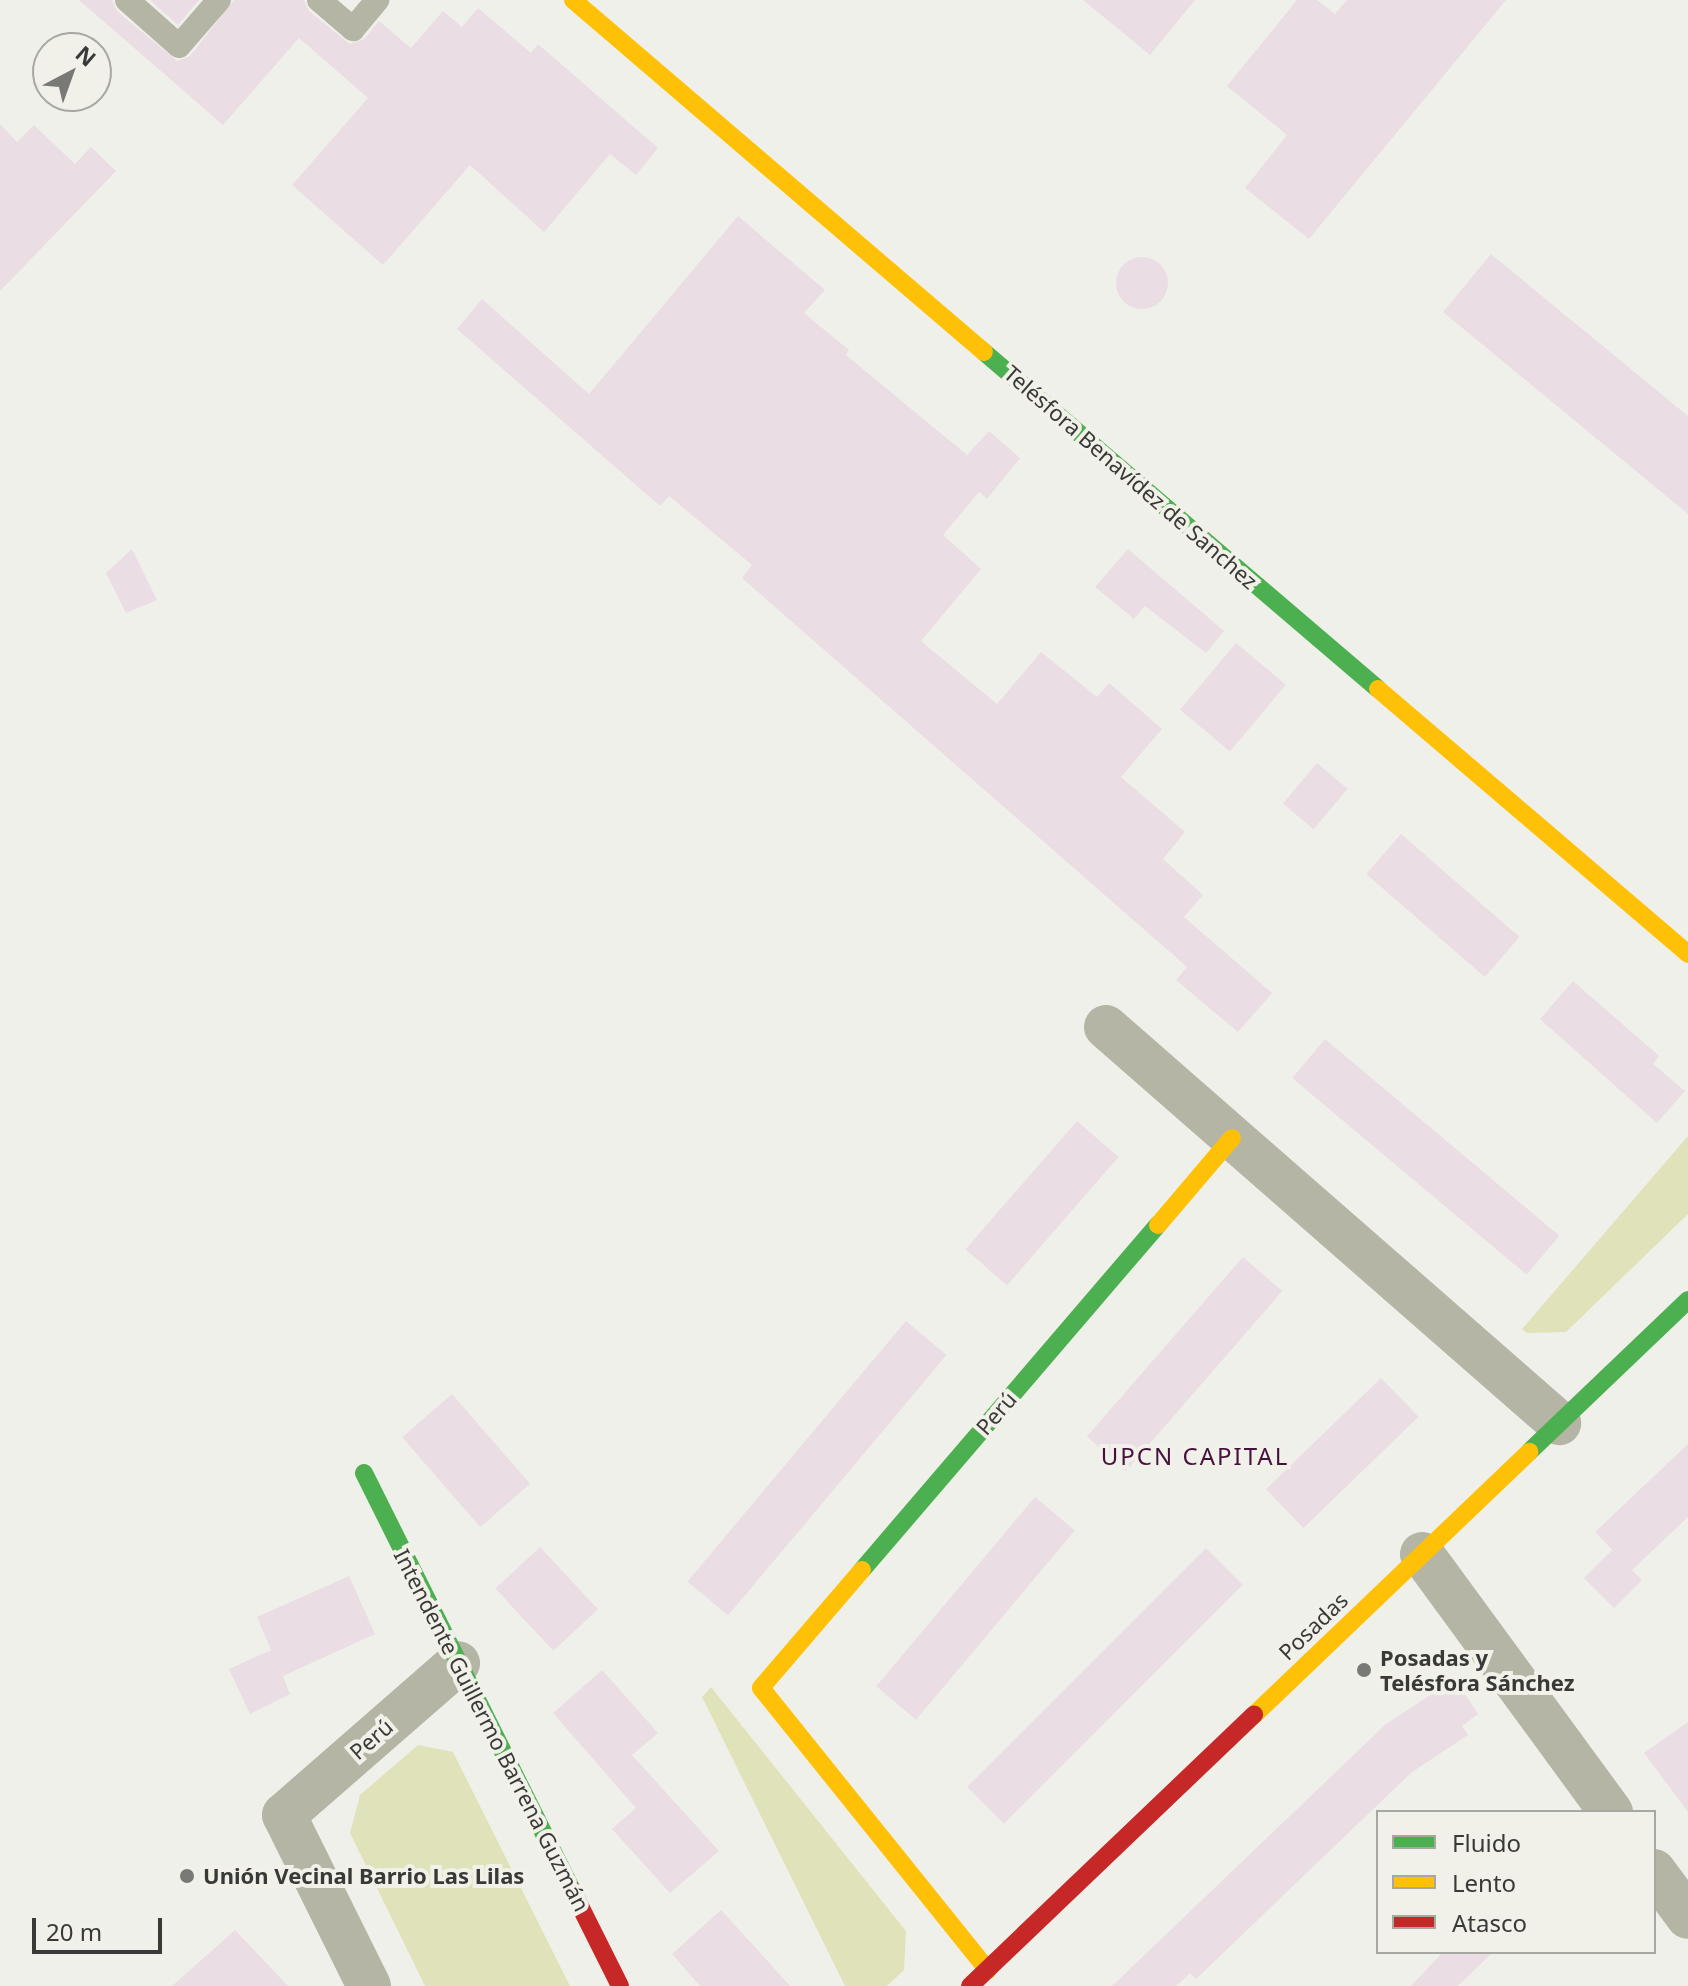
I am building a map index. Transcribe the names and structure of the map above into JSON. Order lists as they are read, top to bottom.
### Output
{
  "streets": {
    "street": [
      "Telésfora Benavídez de Sanchez",
      "Perú",
      "Posadas",
      "Intendente Guillermo Barrena Guzmán"
    ]
  },
  "crossings": [
    ["Perú", "Posadas"],
    ["Perú", "Intendente Guillermo Barrena Guzmán"]
  ],
  "districts": ["UPCN CAPITAL"],
  "places": ["Posadas y Telésfora Sánchez", "Unión Vecinal Barrio Las Lilas"],
  "legend": ["Fluido", "Lento", "Atasco"],
  "scale_bar": "20 m",
  "north": "top right"
}
